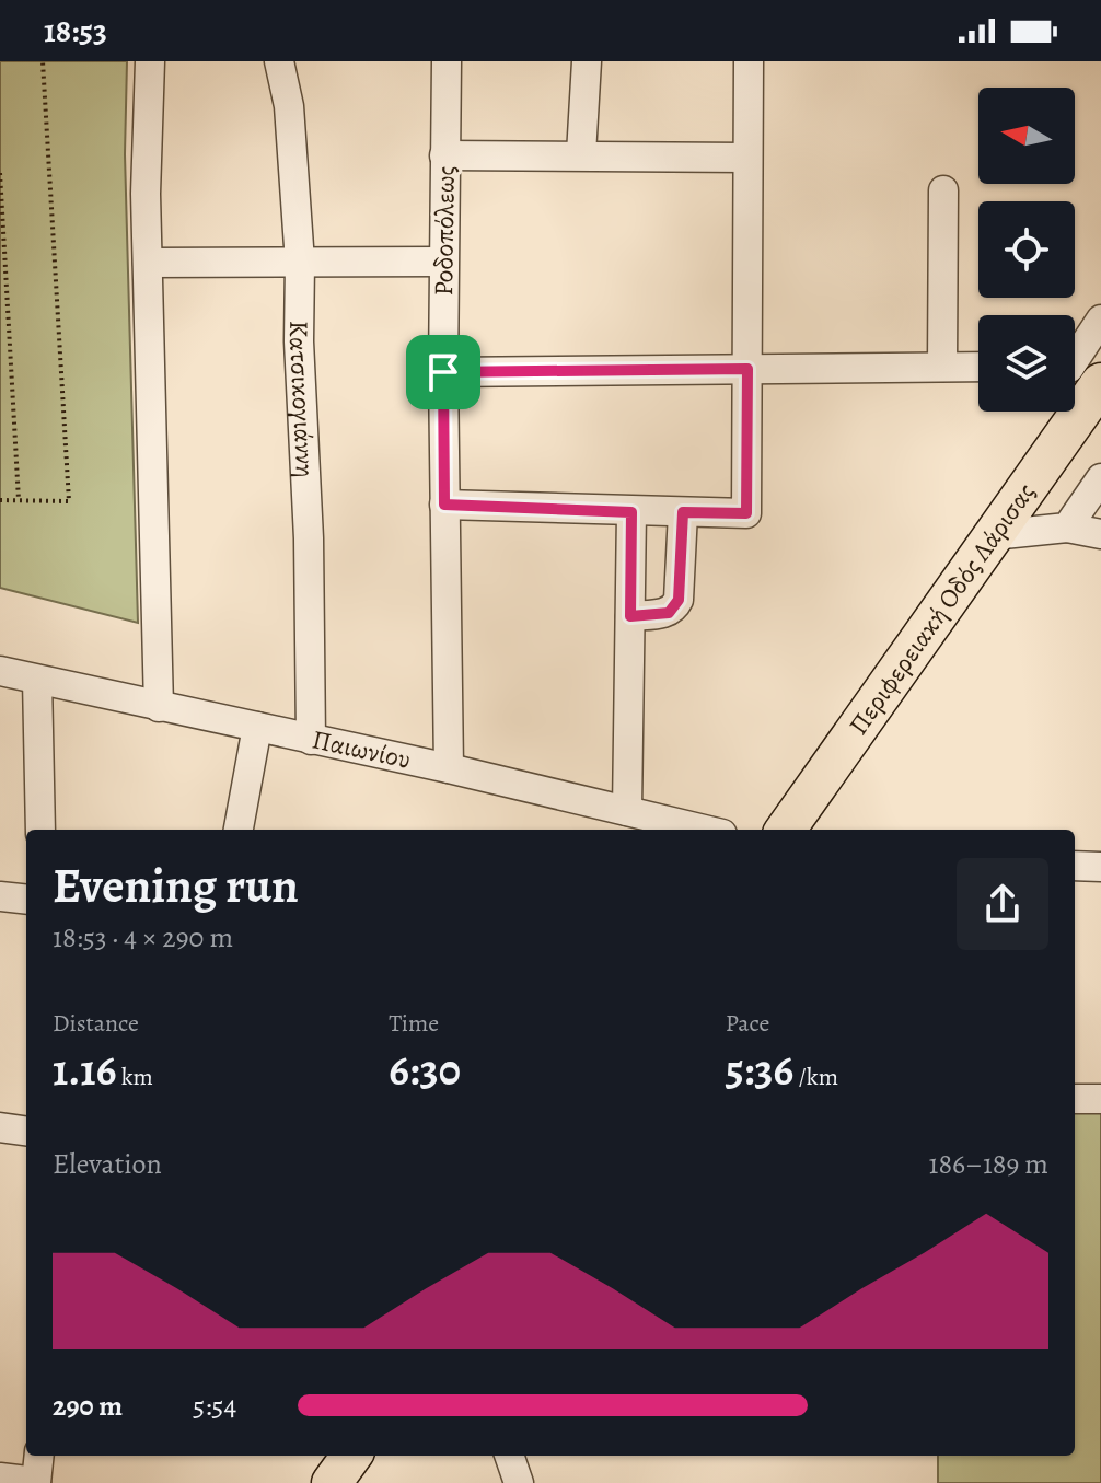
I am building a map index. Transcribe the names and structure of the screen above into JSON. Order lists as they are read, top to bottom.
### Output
{
  "streets": {
    "highway": ["Περιφερειακή Οδός Λάρισας"],
    "street": ["Ροδοπόλεως", "Κατσικογιάννη", "Παιωνίου"]
  },
  "crossings": [
    ["Ροδοπόλεως", "Παιωνίου"],
    ["Κατσικογιάννη", "Παιωνίου"]
  ],
  "north": "left",
  "page": {
    "status": "18:53",
    "heading": ["Evening run", "18:53 · 4 × 290 m"],
    "stats": [
      ["Distance", "1.16 km"],
      ["Time", "6:30"],
      ["Pace", "5:36 /km"]
    ],
    "chart": ["Elevation", "186–189 m"],
    "list": [
      {
        "name": "290 m",
        "note": "5:54"
      }
    ]
  }
}
